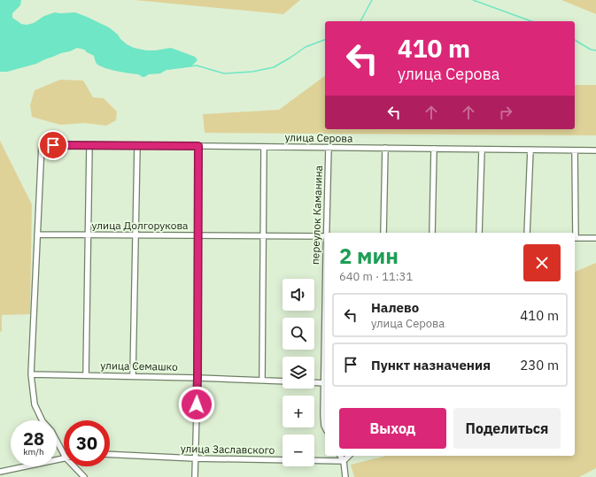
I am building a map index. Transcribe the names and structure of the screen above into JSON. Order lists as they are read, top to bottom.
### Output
{
  "streets": {
    "street": [
      "улица Серова",
      "переулок Каманина",
      "улица Долгорукова",
      "улица Семашко",
      "улица Заславского"
    ]
  },
  "crossings": [
    ["улица Серова", "переулок Каманина"],
    ["улица Серова", "улица Долгорукова"]
  ],
  "page": {
    "turn": ["410 m", "улица Серова"],
    "heading": ["2 мин", "640 m · 11:31"],
    "map_buttons": ["+", "−"],
    "list": [
      {
        "name": "Налево",
        "note": "улица Серова",
        "value": "410 m"
      },
      {
        "name": "Пункт назначения",
        "value": "230 m"
      }
    ],
    "buttons": ["Выход", "Поделиться"],
    "speed": "28 km/h",
    "limit": "30"
  }
}
